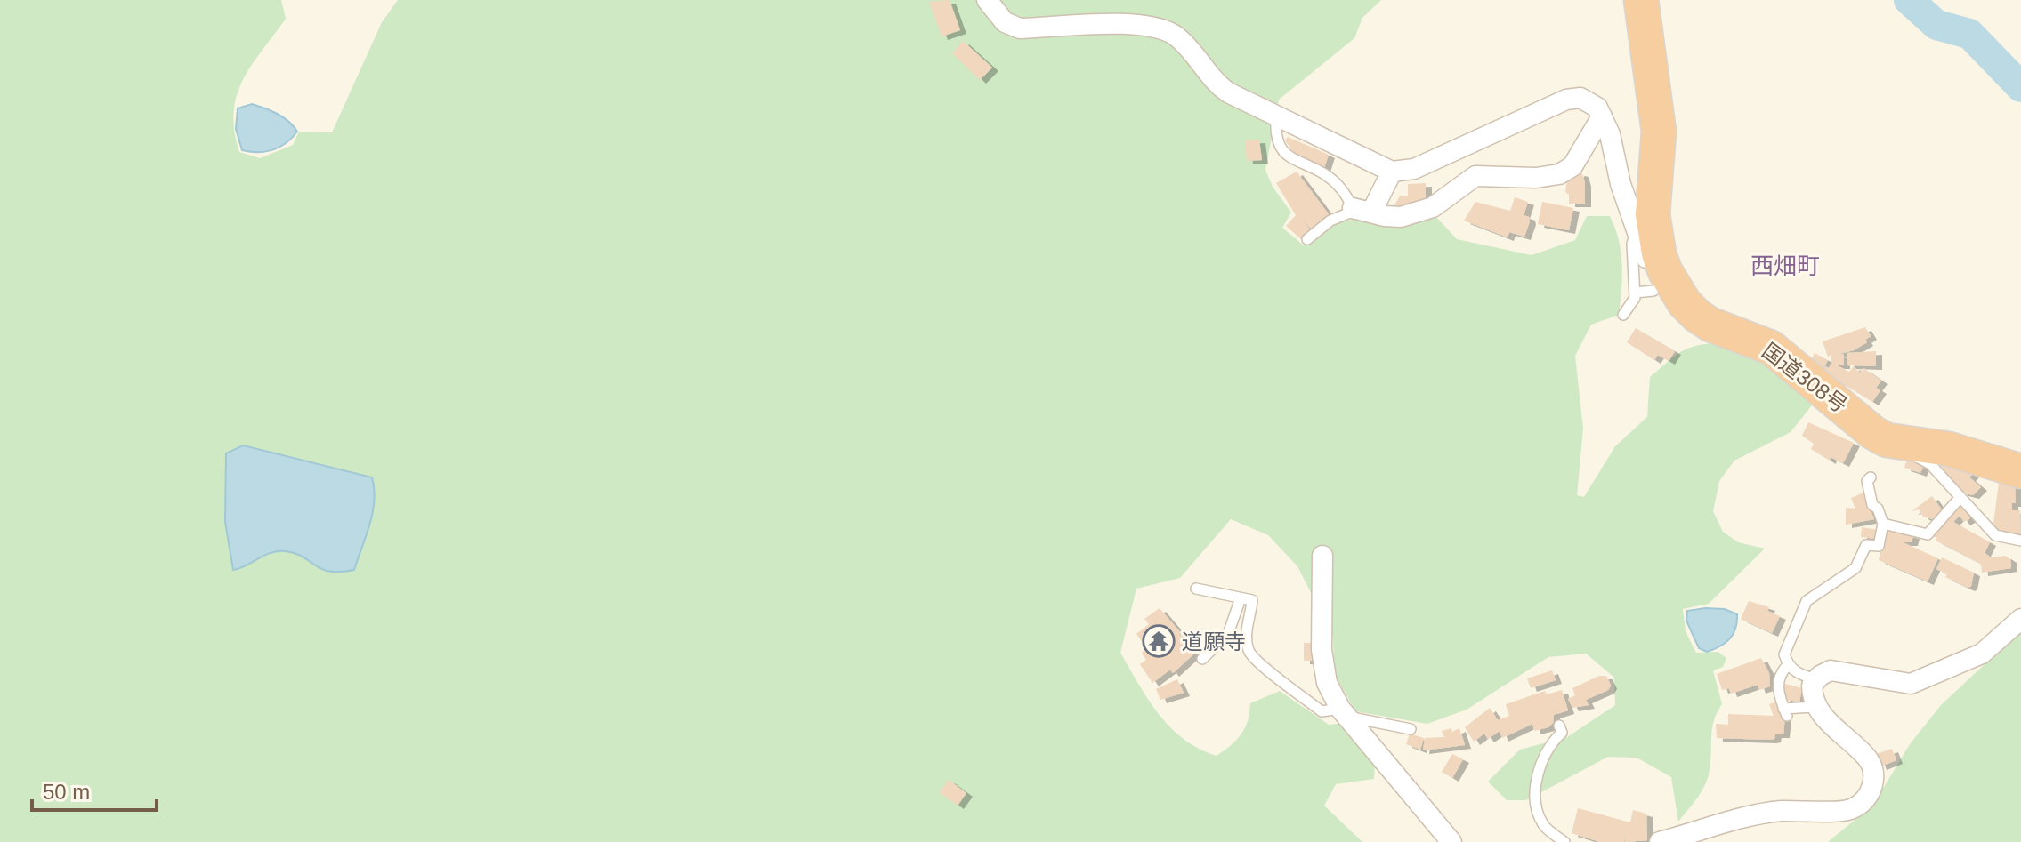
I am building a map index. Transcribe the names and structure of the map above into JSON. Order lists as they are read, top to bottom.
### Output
{
  "streets": {
    "highway": ["国道308号"]
  },
  "districts": ["西畑町"],
  "places": {
    "temple": ["道願寺"]
  },
  "scale_bar": "50 m"
}
